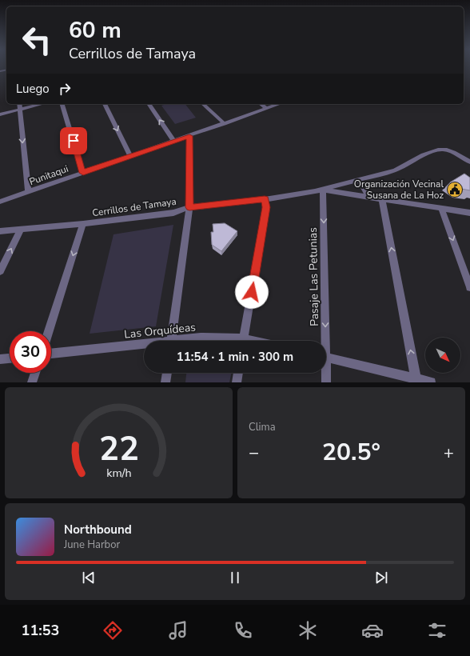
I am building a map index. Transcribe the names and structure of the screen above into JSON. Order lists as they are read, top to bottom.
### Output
{
  "streets": {
    "street": [
      "Punitaqui",
      "Cerrillos de Tamaya",
      "Pasaje Las Petunias",
      "Las Orquídeas"
    ]
  },
  "crossings": [
    ["Cerrillos de Tamaya", "Pasaje Las Petunias"]
  ],
  "one_way": ["Pasaje Las Petunias"],
  "places": {
    "public building": ["Organización Vecinal Susana de La Hoz"]
  },
  "north": "bottom right",
  "page": {
    "turn": ["60 m", "Cerrillos de Tamaya"],
    "then": "Luego",
    "limit": "30",
    "trip": "11:54 · 1 min · 300 m",
    "tile": "Clima",
    "heat": ["−", "20.5°", "+"],
    "song": ["Northbound", "June Harbor"],
    "tabs": "11:53",
    "gauge": ["22", "km/h"]
  }
}
